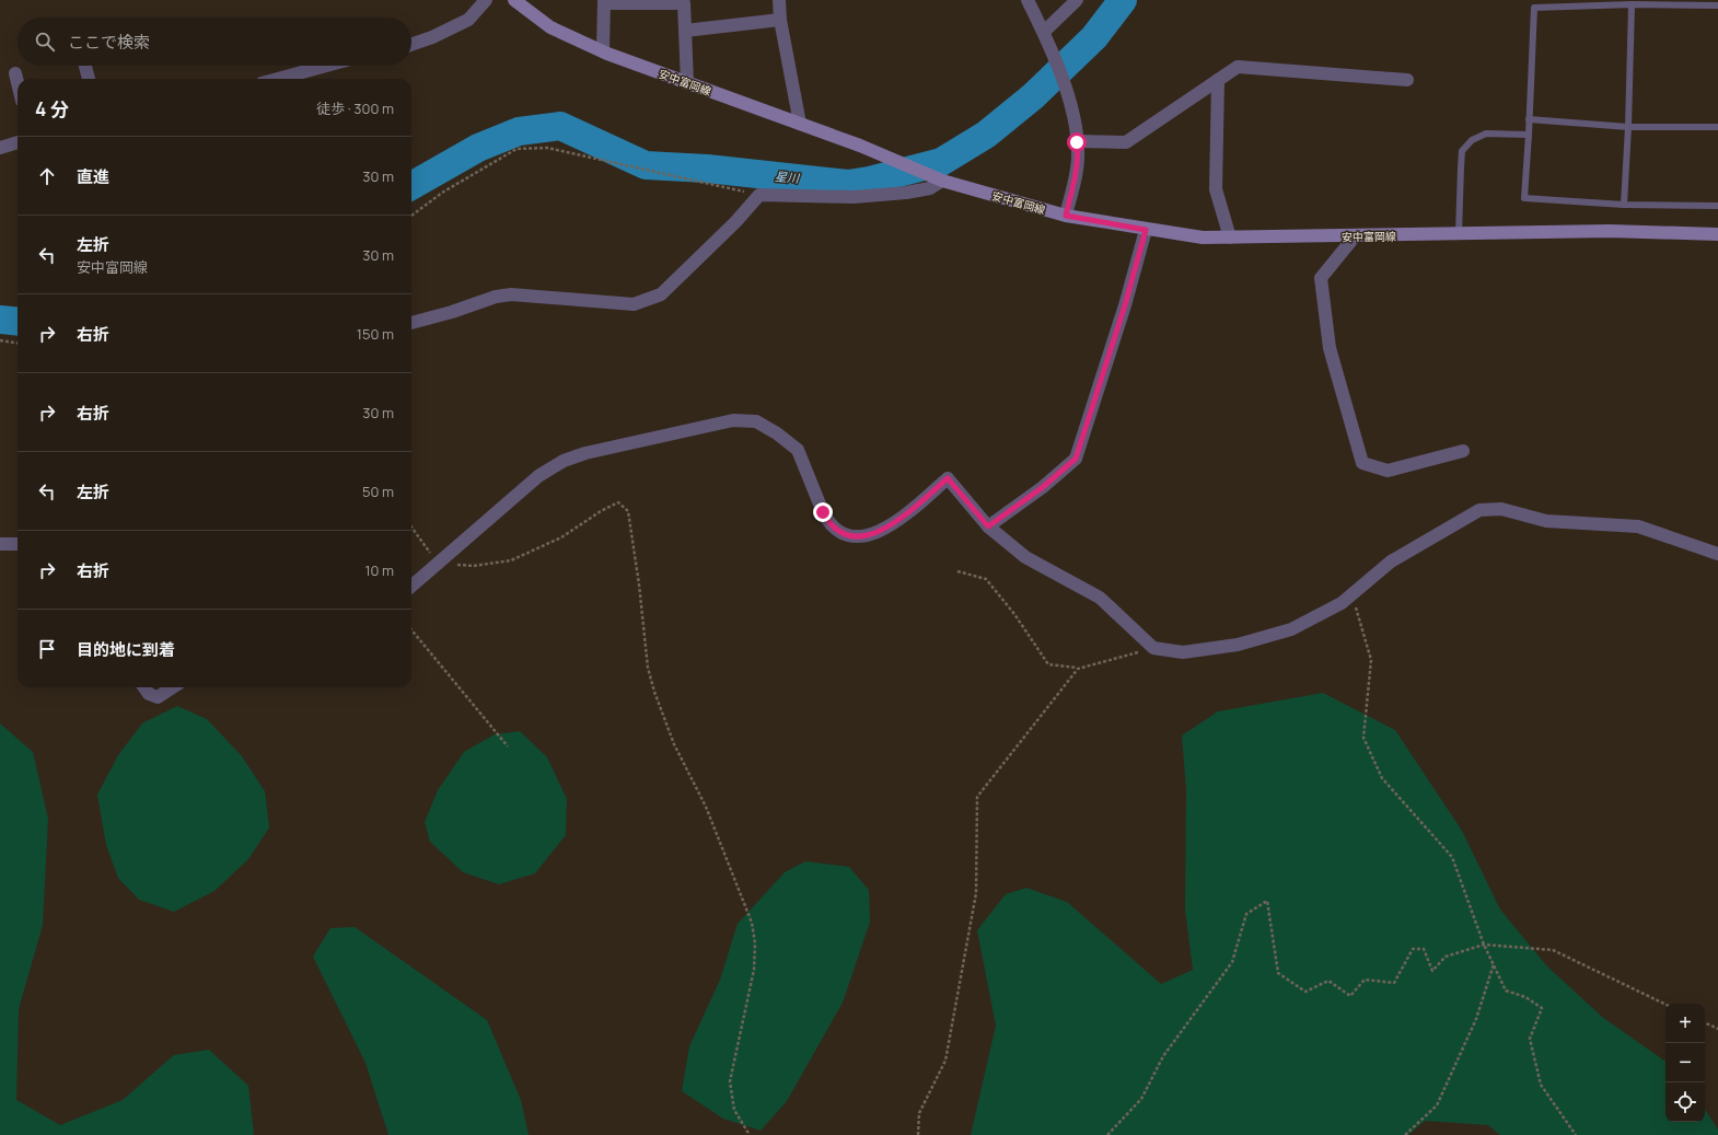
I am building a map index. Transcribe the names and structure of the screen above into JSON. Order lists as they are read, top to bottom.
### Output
{
  "streets": {
    "main road": ["安中富岡線"]
  },
  "water": ["星川"],
  "page": {
    "search": "ここで検索",
    "heading": ["4 分", "徒歩 · 300 m"],
    "list": [
      ["直進", "30 m"],
      ["左折", "安中富岡線", "30 m"],
      ["右折", "150 m"],
      ["右折", "30 m"],
      ["左折", "50 m"],
      ["右折", "10 m"],
      "目的地に到着"
    ],
    "map_buttons": ["+", "−"]
  }
}
